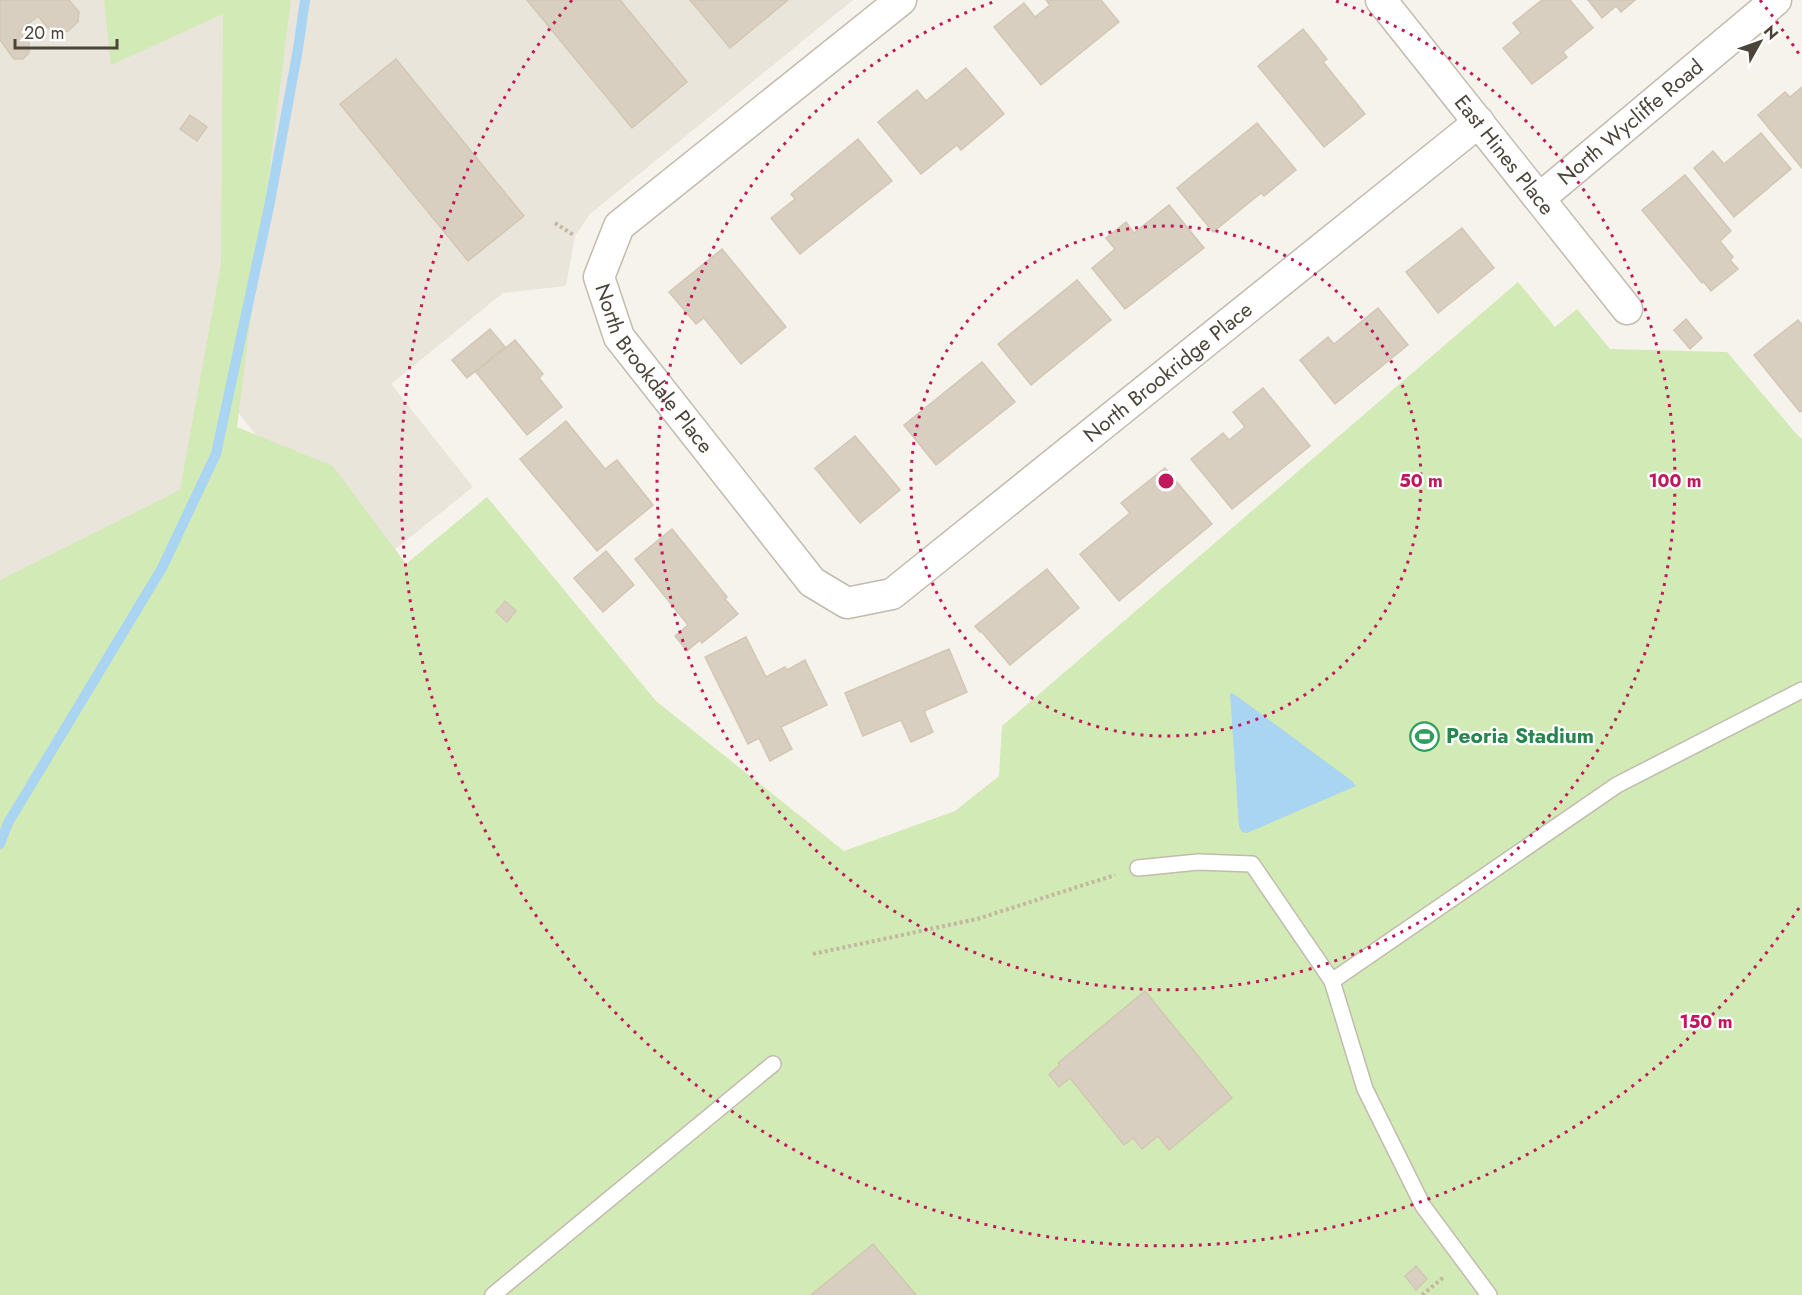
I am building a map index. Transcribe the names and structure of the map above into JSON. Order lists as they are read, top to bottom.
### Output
{
  "streets": {
    "street": [
      "North Wycliffe Road",
      "East Hines Place",
      "North Brookdale Place",
      "North Brookridge Place"
    ]
  },
  "crossings": [
    ["North Wycliffe Road", "East Hines Place"],
    ["East Hines Place", "North Brookridge Place"],
    ["North Brookdale Place", "North Brookridge Place"]
  ],
  "places": {
    "sports": ["Peoria Stadium"]
  },
  "scale_bar": "20 m",
  "north": "top right",
  "rings": ["50 m", "100 m", "150 m"]
}
